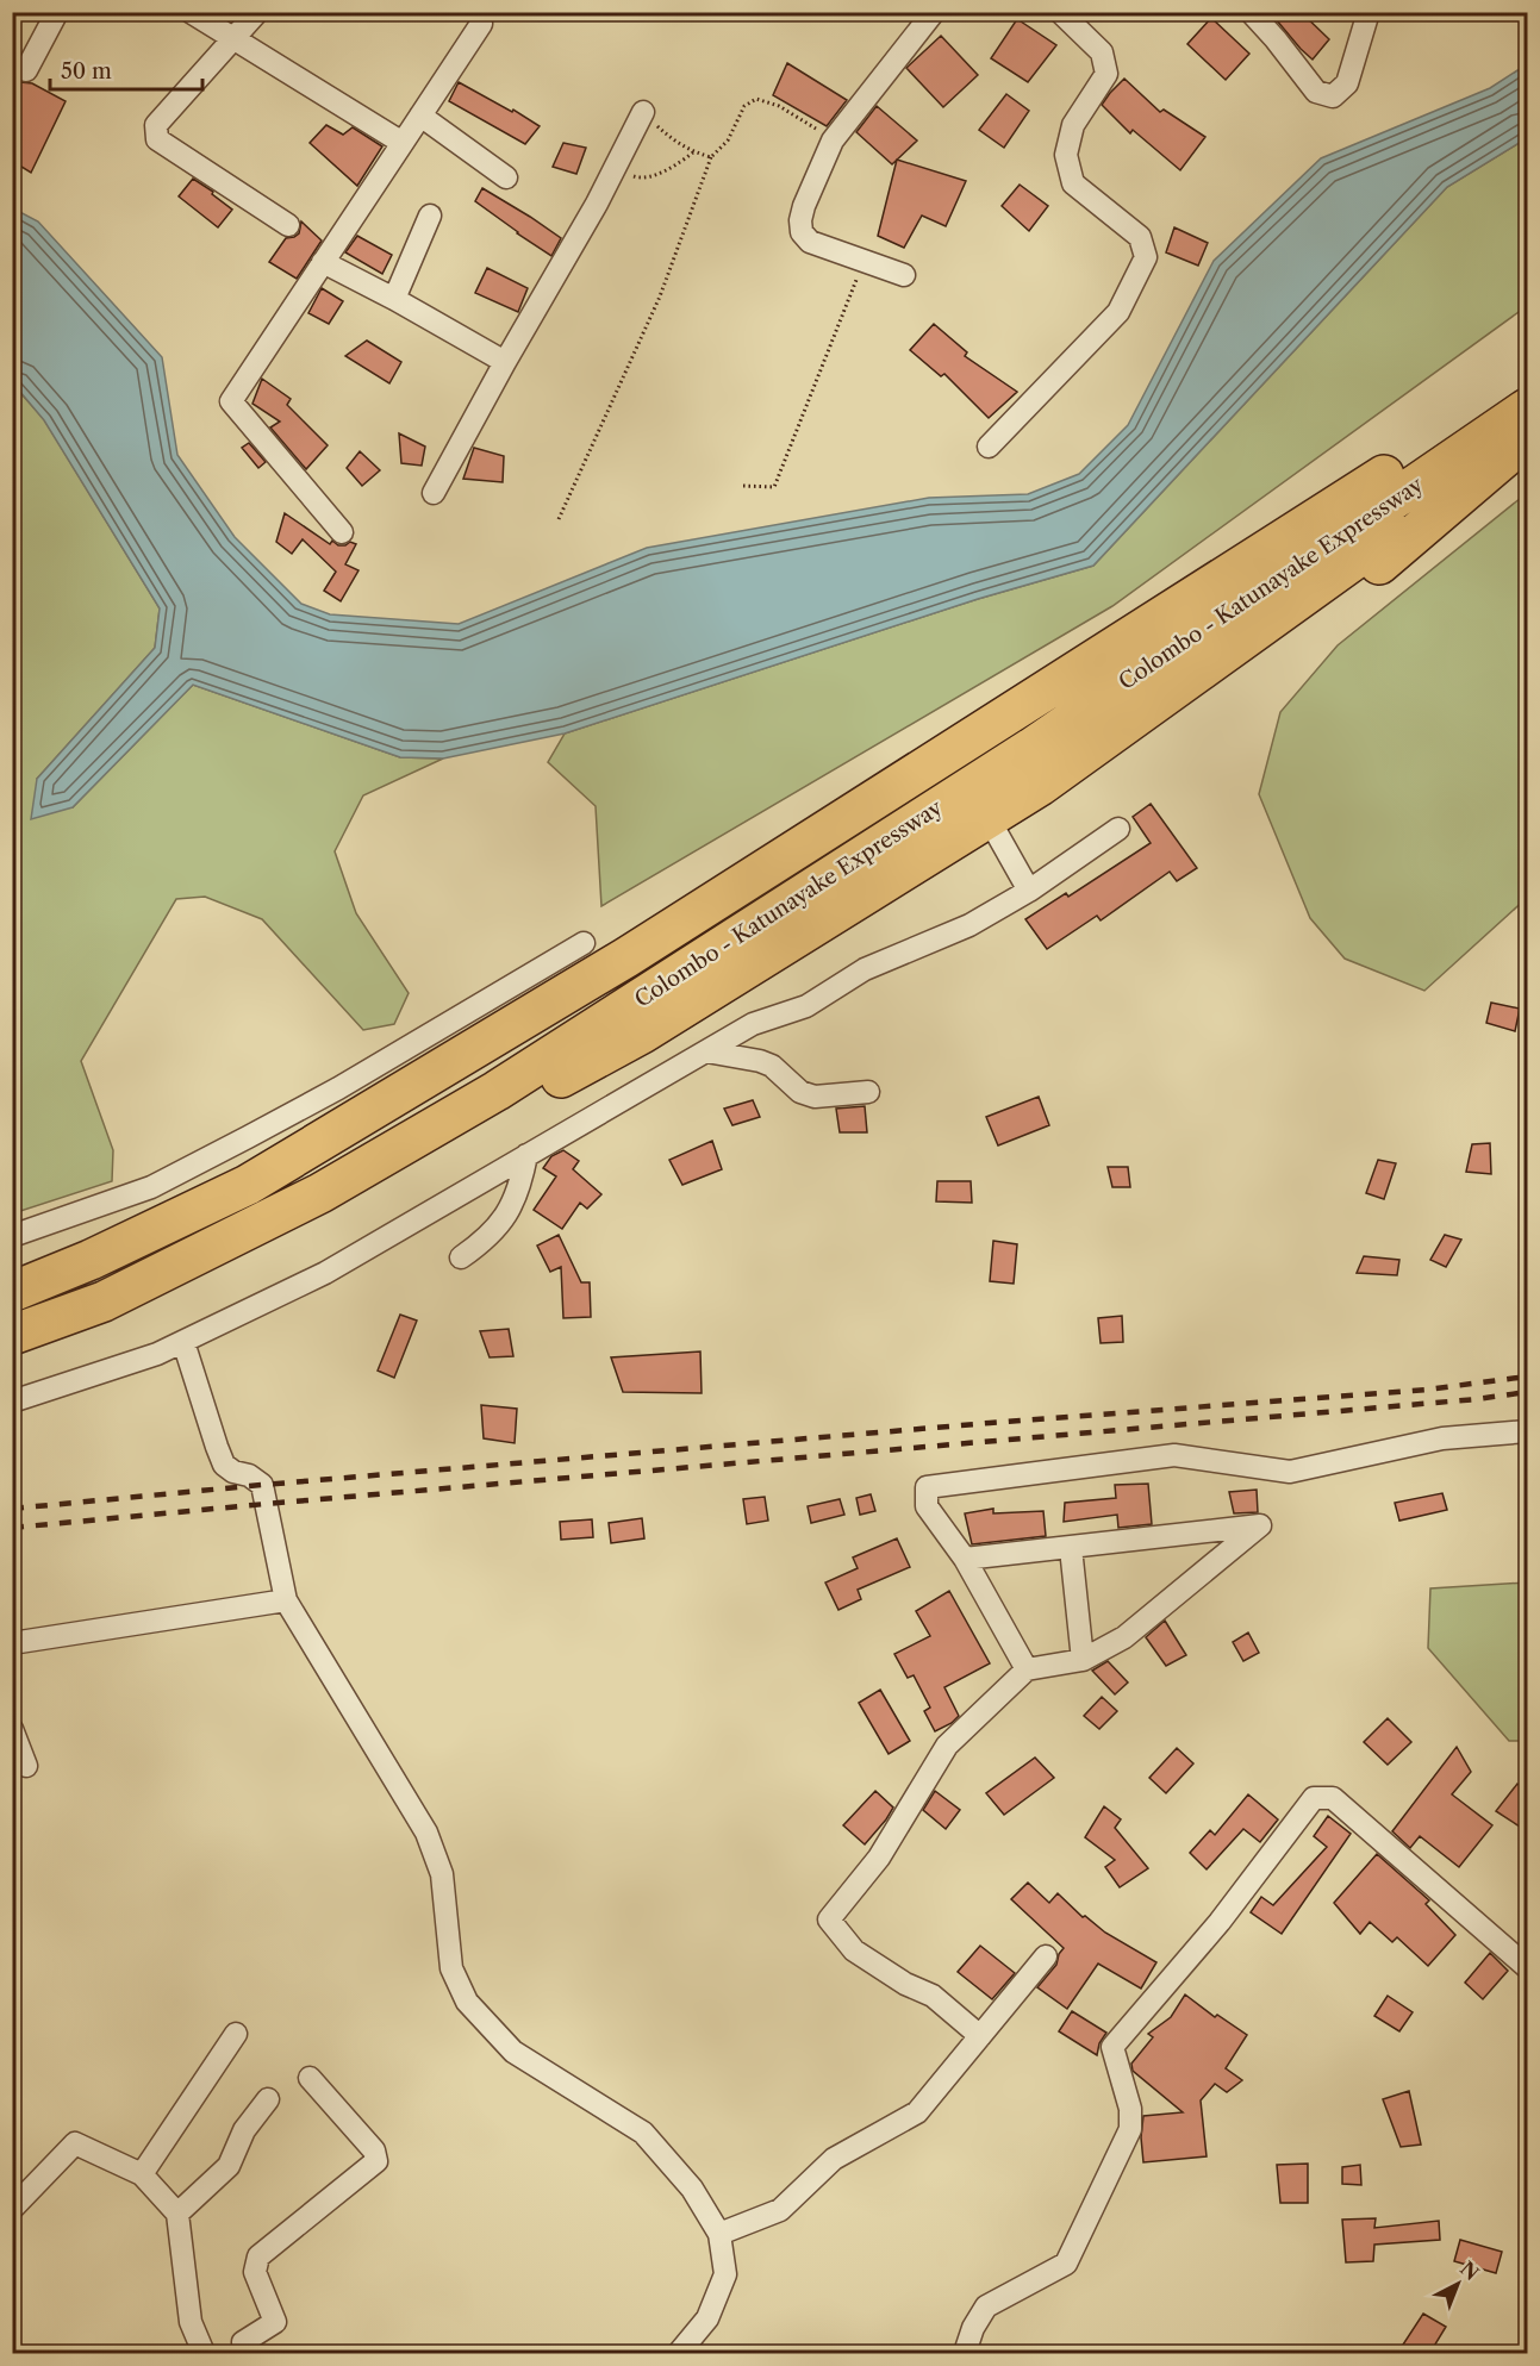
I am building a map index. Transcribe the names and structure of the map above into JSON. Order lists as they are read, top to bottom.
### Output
{
  "streets": {
    "highway": ["Colombo - Katunayake Expressway"]
  },
  "scale_bar": "50 m",
  "north": "top right"
}
